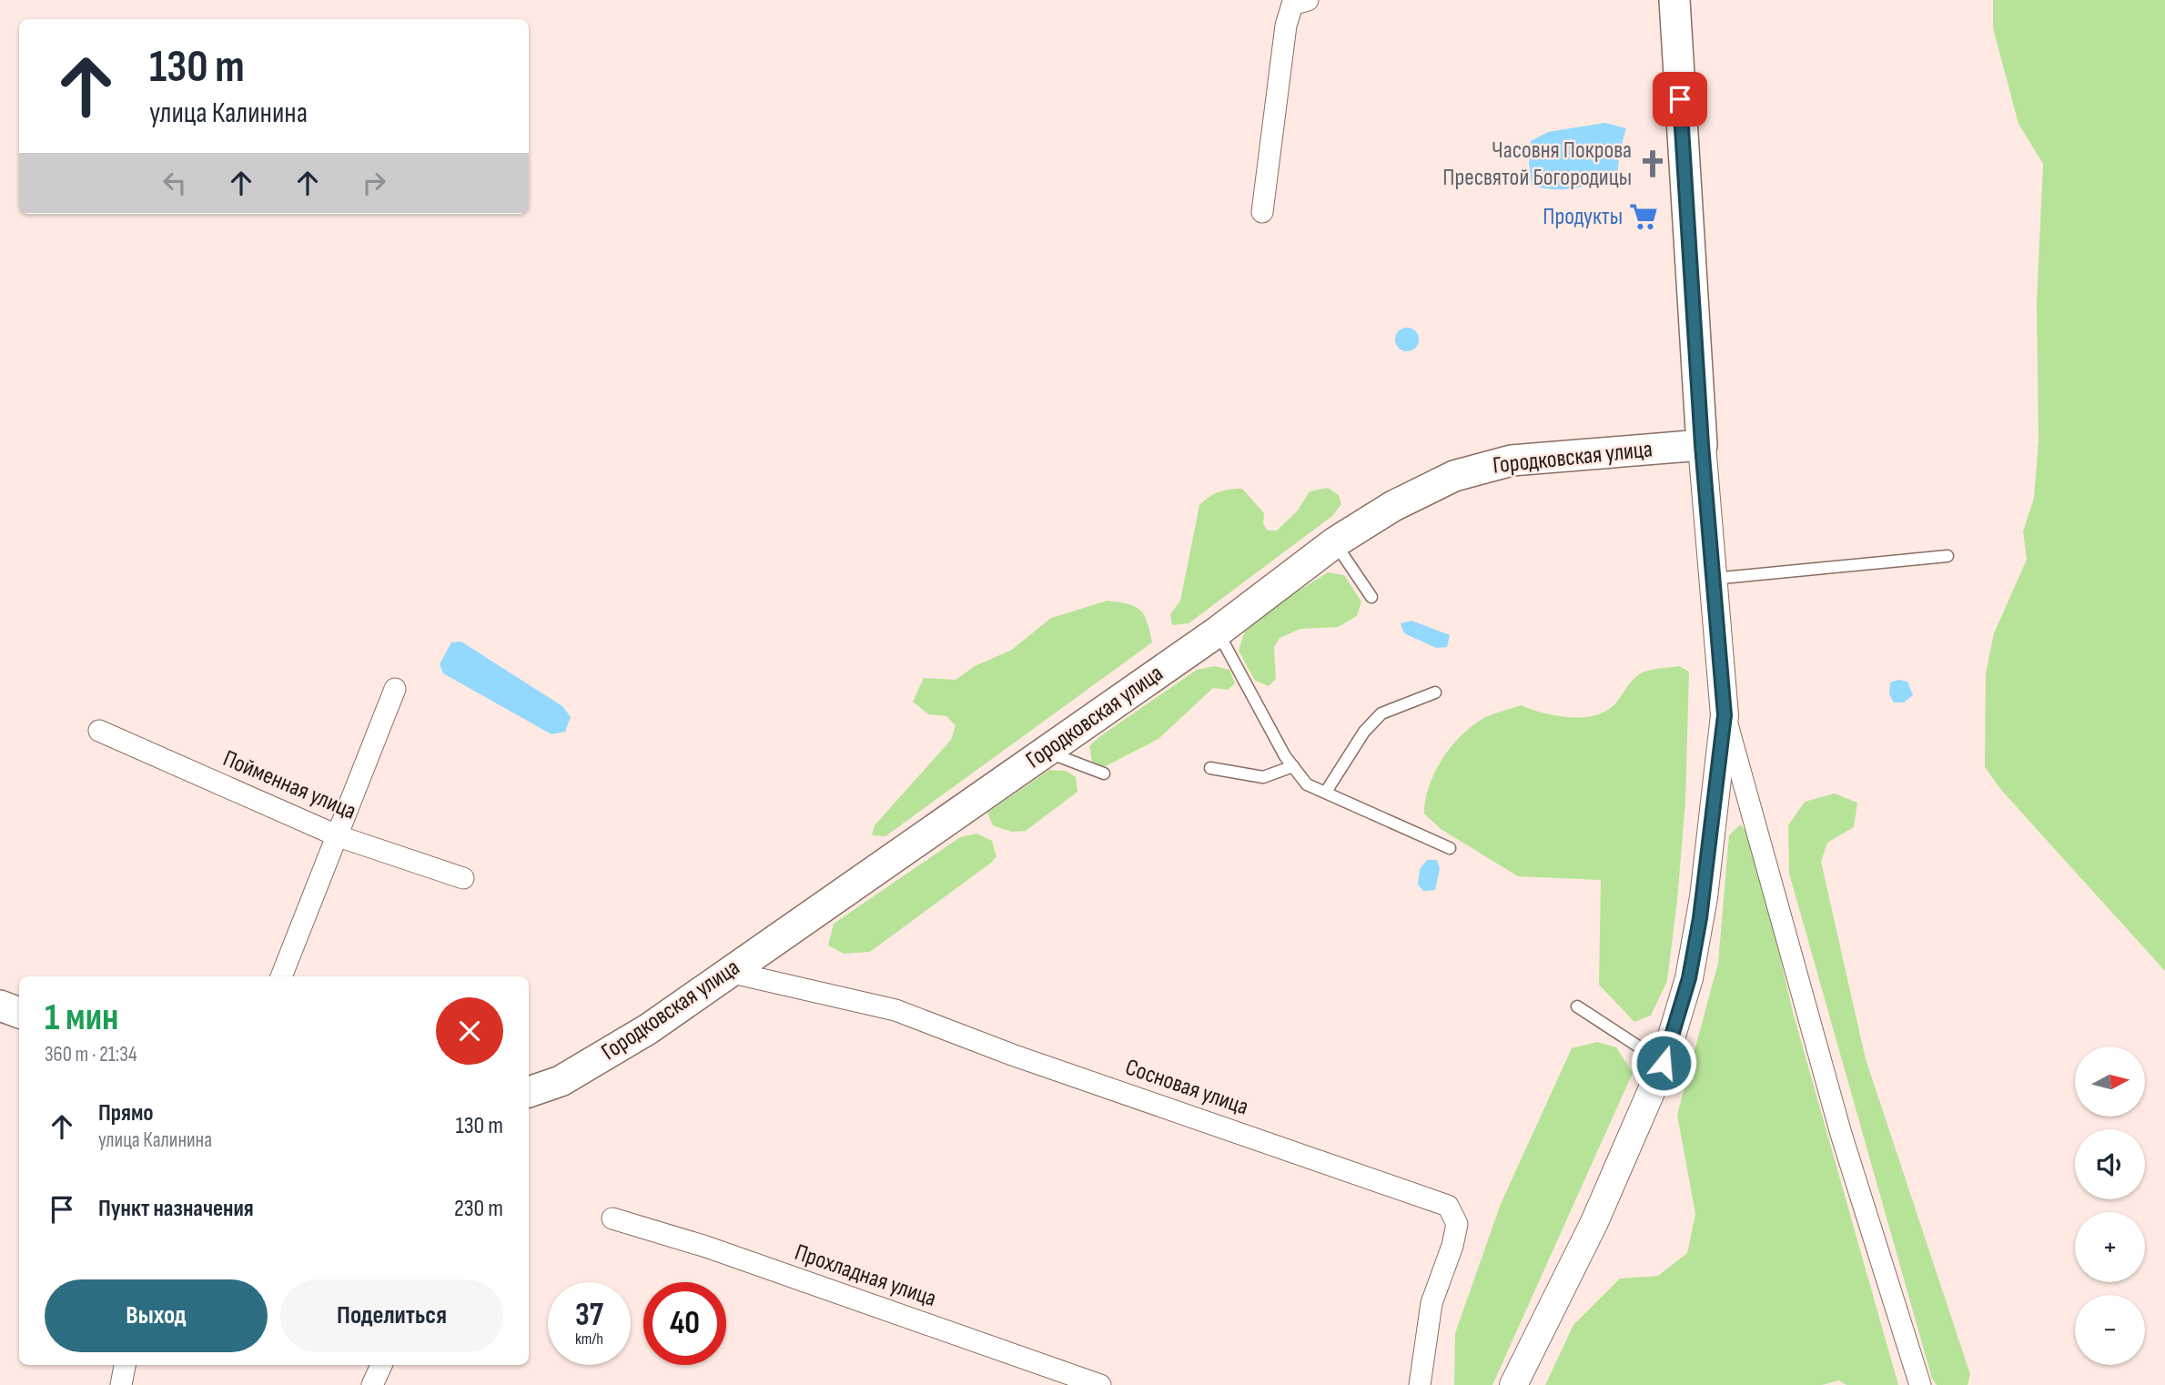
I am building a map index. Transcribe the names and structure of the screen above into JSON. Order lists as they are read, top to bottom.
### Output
{
  "streets": {
    "main road": ["Городковская улица"],
    "street": ["Пойменная улица", "Сосновая улица", "Прохладная улица"]
  },
  "crossings": [
    ["Городковская улица", "Сосновая улица"]
  ],
  "places": {
    "church": ["Часовня Покрова Пресвятой Богородицы"],
    "supermarket": ["Продукты"]
  },
  "north": "right",
  "page": {
    "turn": ["130 m", "улица Калинина"],
    "heading": ["1 мин", "360 m · 21:34"],
    "map_buttons": ["+", "−"],
    "list": [
      {
        "name": "Прямо",
        "note": "улица Калинина",
        "value": "130 m"
      },
      {
        "name": "Пункт назначения",
        "value": "230 m"
      }
    ],
    "buttons": ["Выход", "Поделиться"],
    "speed": "37 km/h",
    "limit": "40"
  }
}
